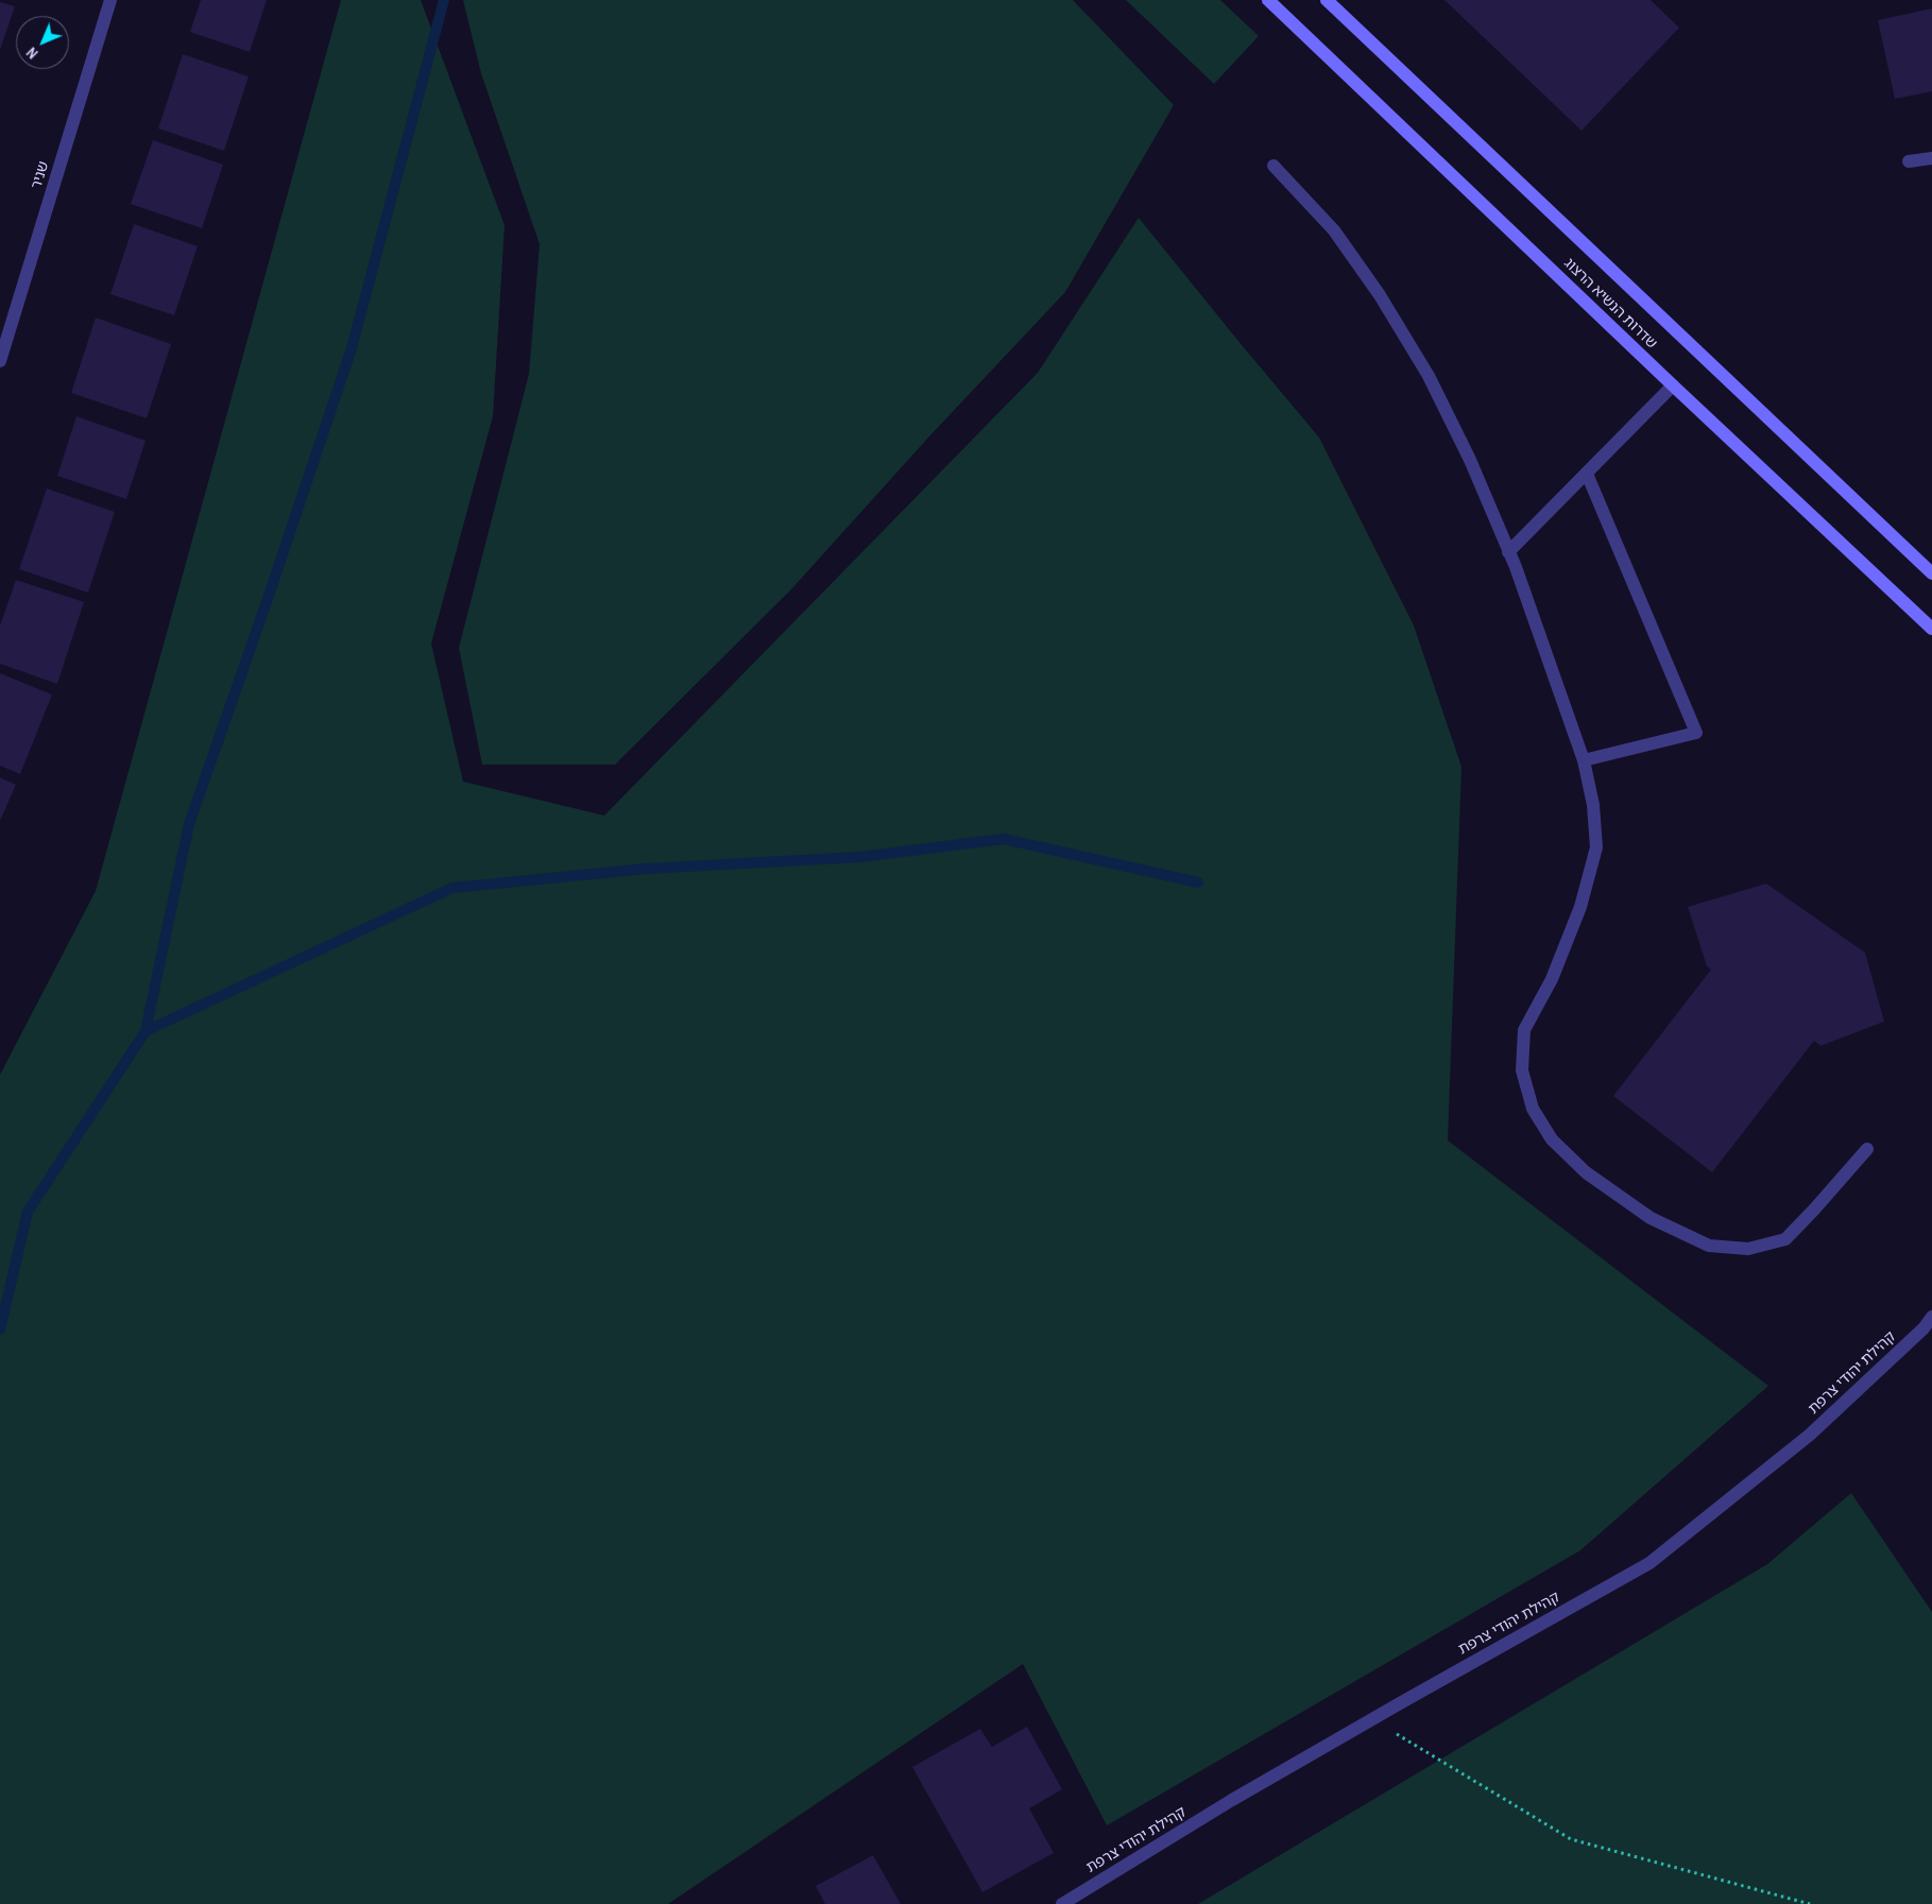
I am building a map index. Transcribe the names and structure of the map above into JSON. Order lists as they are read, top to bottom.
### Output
{
  "streets": {
    "street": ["שניר", "שדרות הנשיא הרצוג", "קהילת יהודי צרפת"]
  },
  "north": "bottom left"
}
